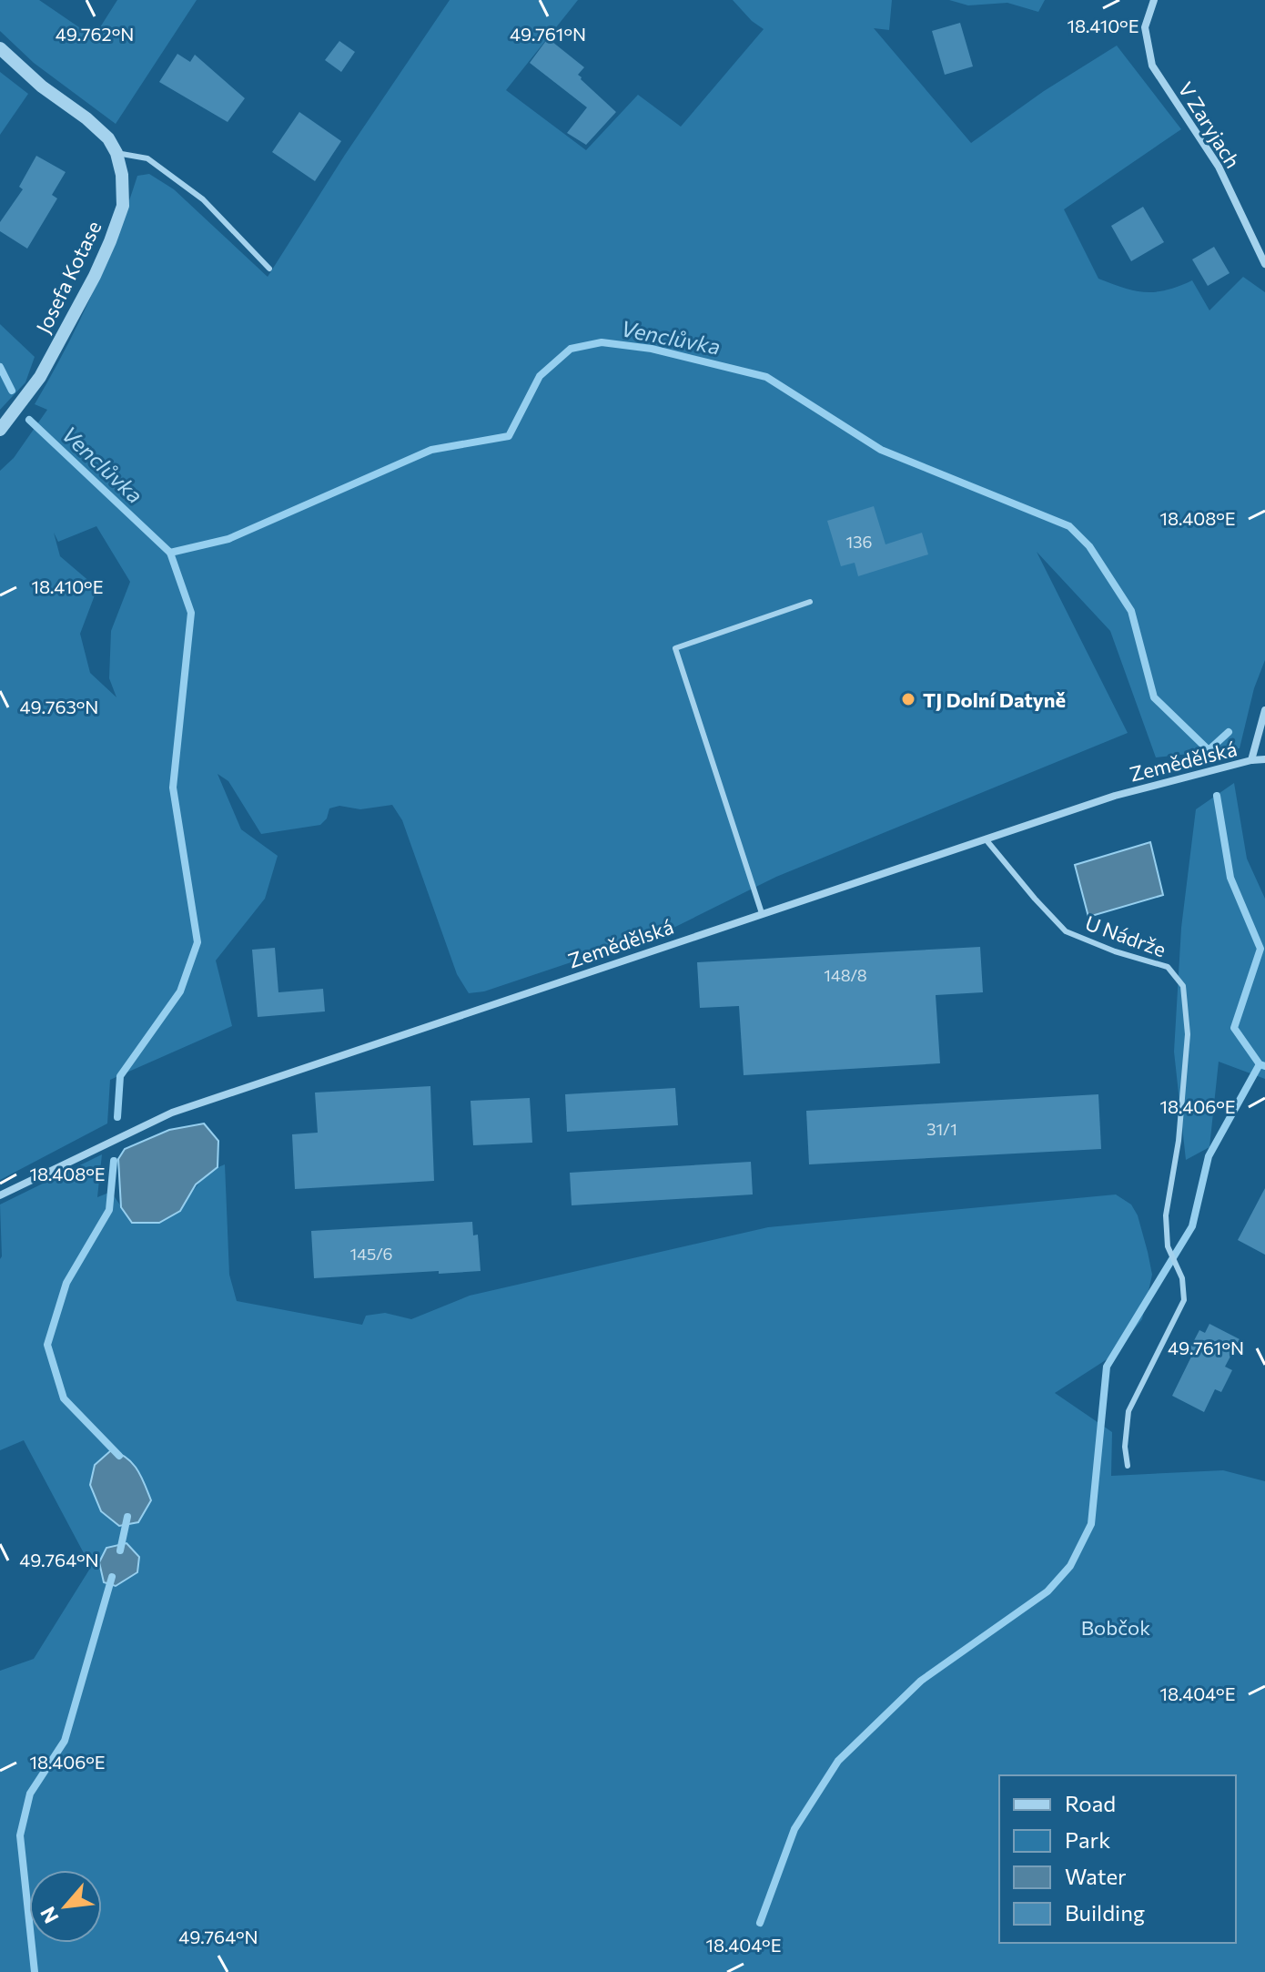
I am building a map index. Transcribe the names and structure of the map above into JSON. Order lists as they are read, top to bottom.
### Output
{
  "streets": {
    "street": ["V Zaryjach", "Josefa Kotase", "Zemědělská"],
    "lane": ["U Nádrže"]
  },
  "crossings": [
    ["Zemědělská", "U Nádrže"]
  ],
  "water": ["Venclůvka"],
  "parks": ["Bobčok"],
  "places": ["TJ Dolní Datyně"],
  "house_numbers": [
    "136",
    "148/8",
    "31/1",
    "145/6"
  ],
  "legend": [
    "Road",
    "Park",
    "Water",
    "Building"
  ],
  "north": "bottom left",
  "coordinates": [
    "18.410°E",
    "49.762°N",
    "49.761°N",
    "18.408°E",
    "49.763°N",
    "18.406°E",
    "49.764°N",
    "18.404°E"
  ]
}
